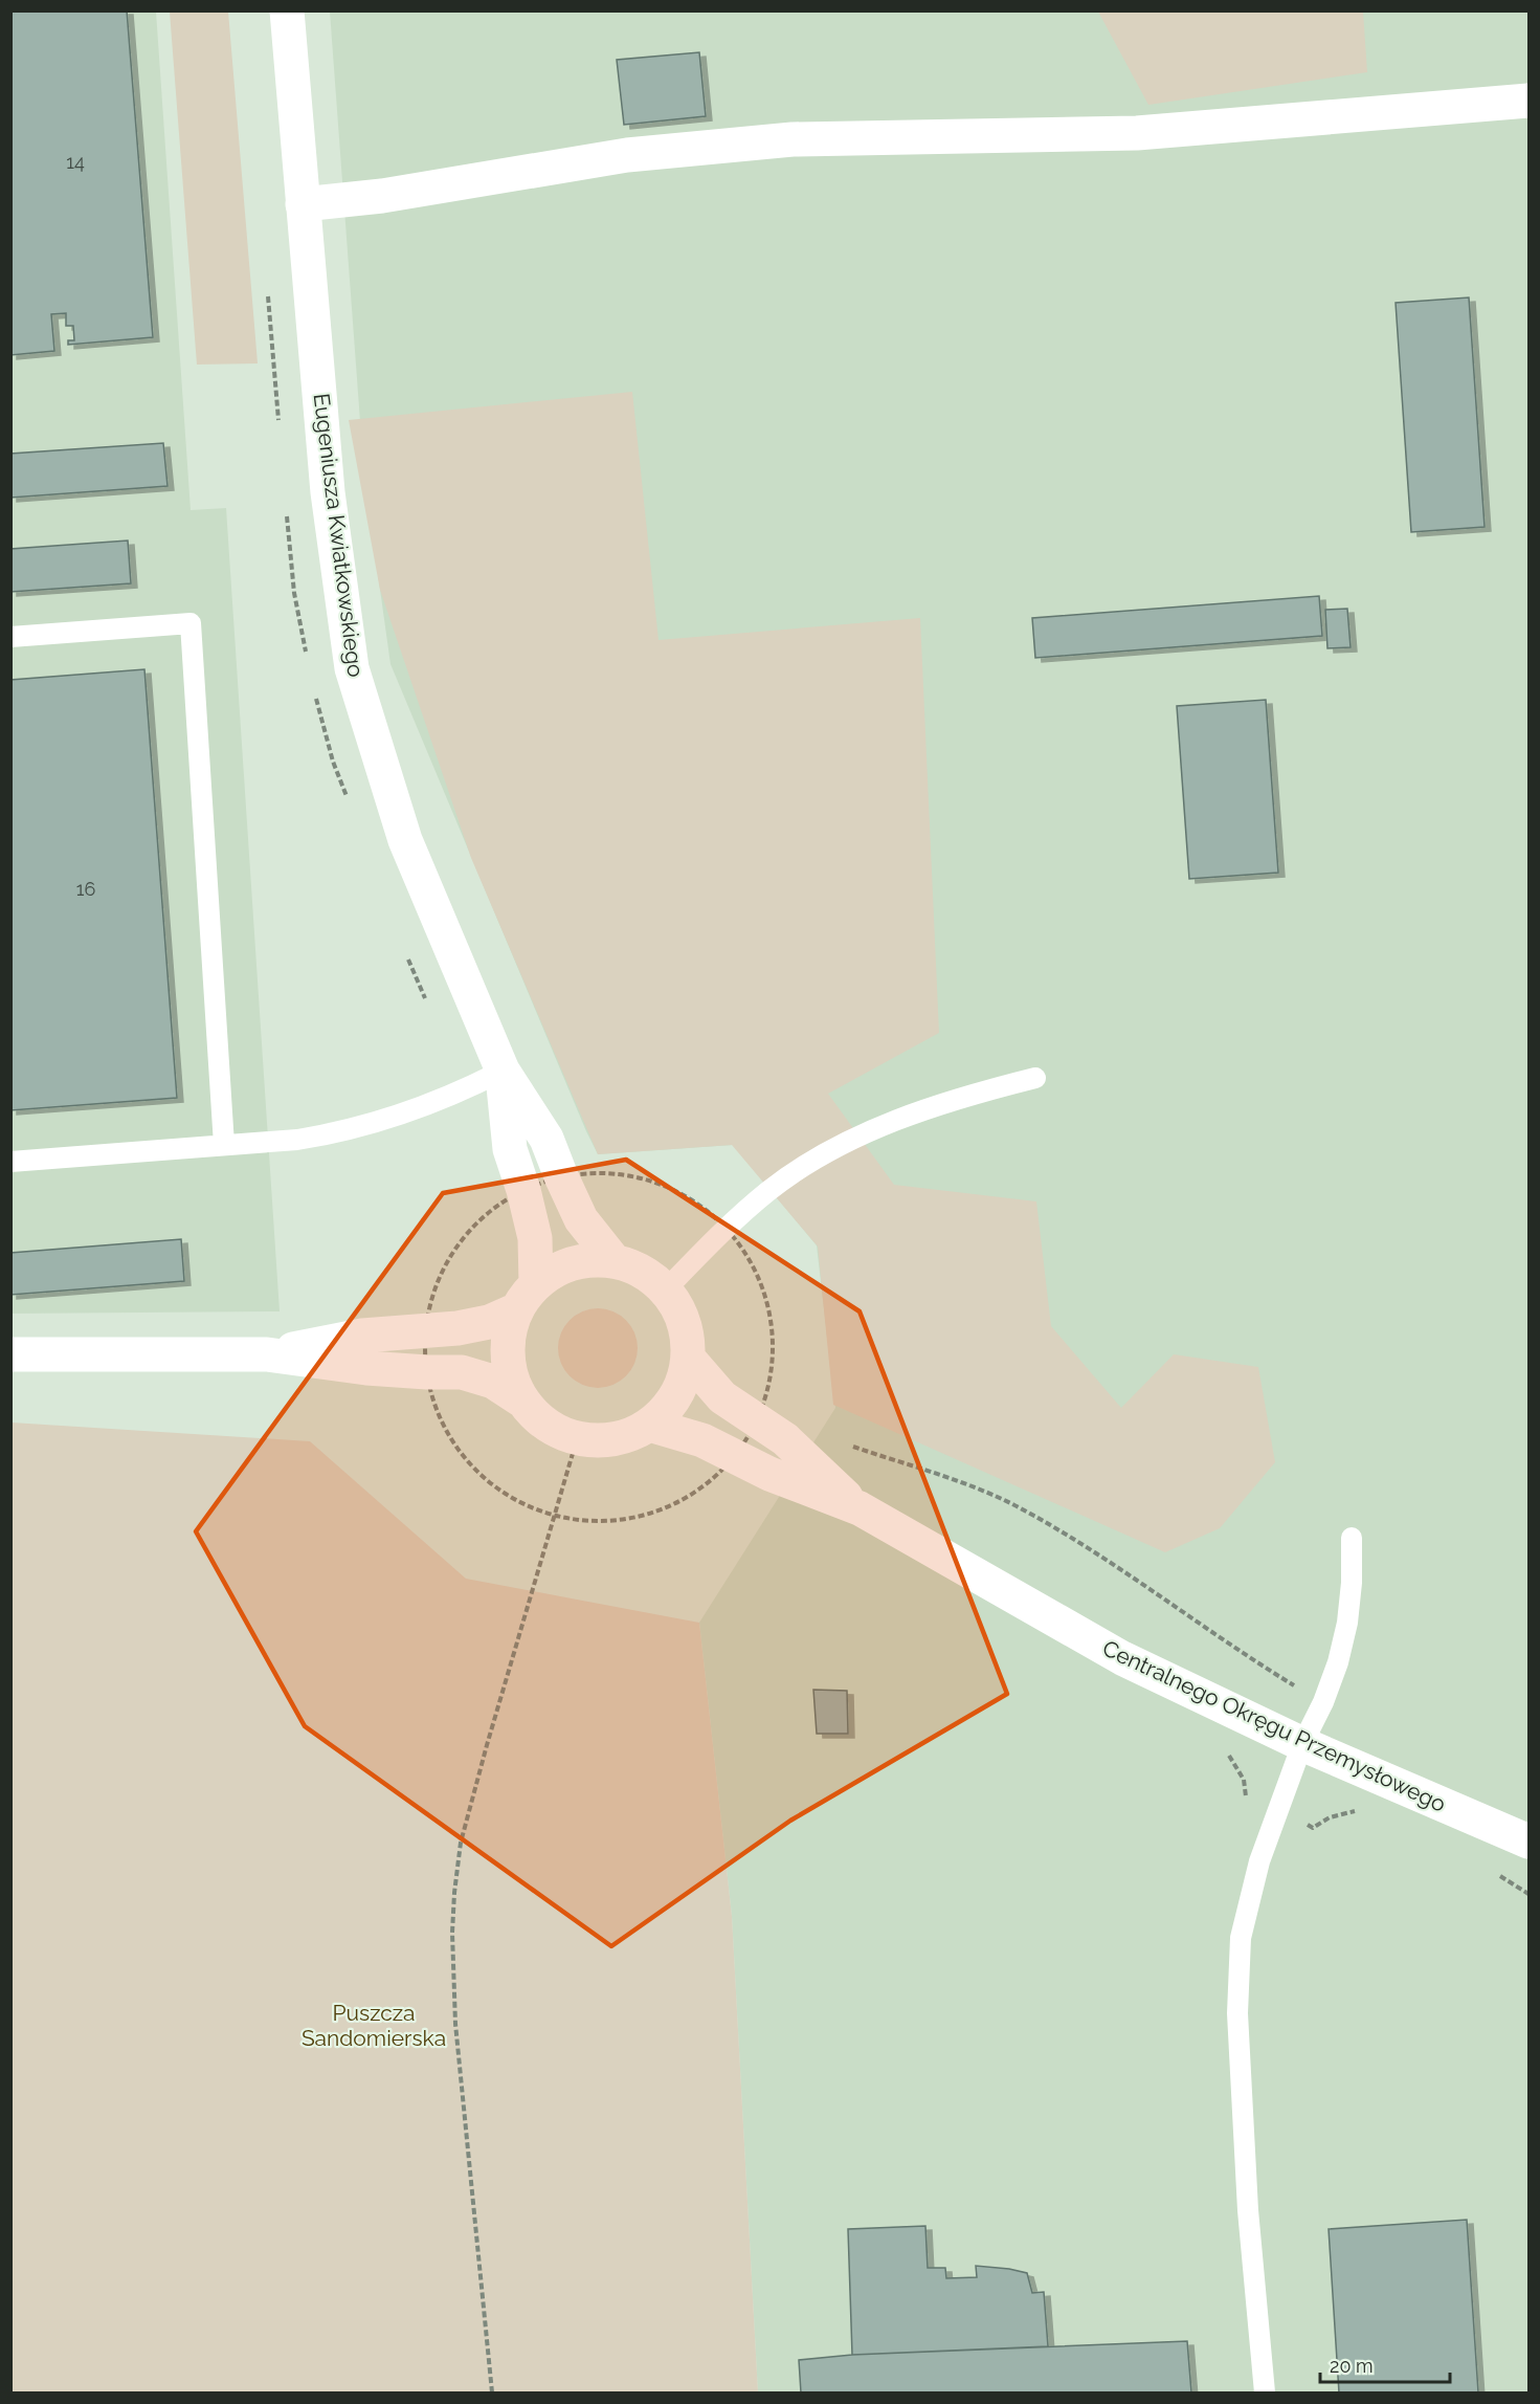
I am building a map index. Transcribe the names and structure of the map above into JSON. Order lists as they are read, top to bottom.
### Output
{
  "streets": {
    "street": ["Eugeniusza Kwiatkowskiego", "Centralnego Okręgu Przemysłowego"]
  },
  "crossings": [
    ["Eugeniusza Kwiatkowskiego", "Centralnego Okręgu Przemysłowego"]
  ],
  "parks": ["Puszcza Sandomierska"],
  "house_numbers": ["14", "16"],
  "scale_bar": "20 m"
}
